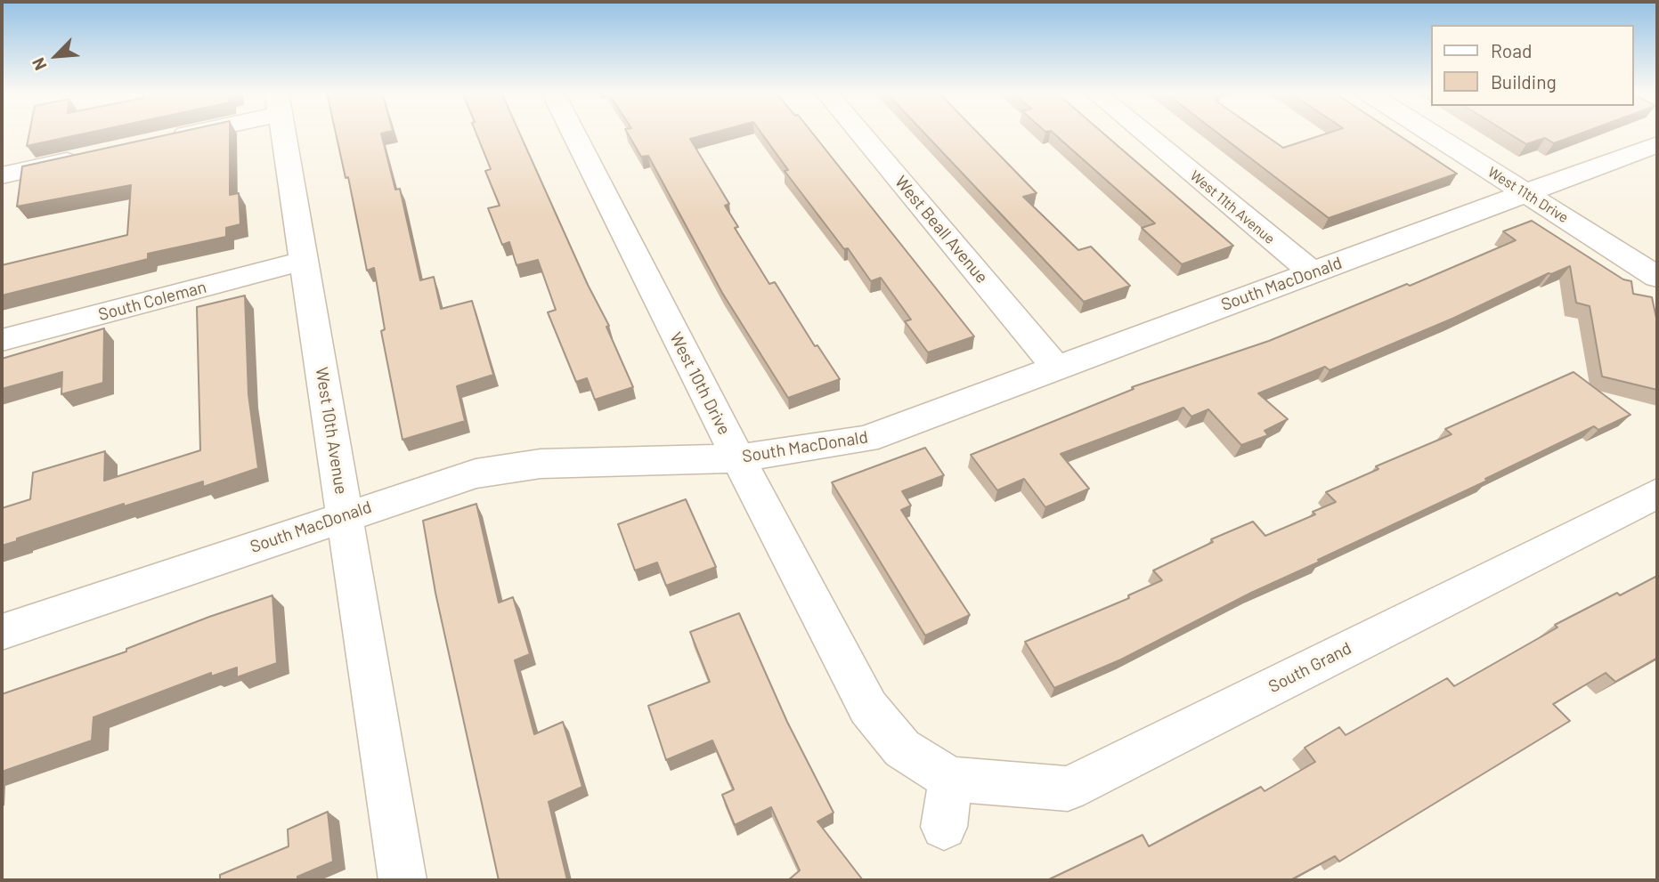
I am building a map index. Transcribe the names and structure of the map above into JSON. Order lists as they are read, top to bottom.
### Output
{
  "streets": {
    "street": [
      "West 11th Drive",
      "West 11th Avenue",
      "West Beall Avenue",
      "South MacDonald",
      "South Coleman",
      "West 10th Drive",
      "West 10th Avenue",
      "South Grand"
    ]
  },
  "crossings": [
    ["West 11th Drive", "South MacDonald"],
    ["West 11th Avenue", "South MacDonald"],
    ["West Beall Avenue", "South MacDonald"],
    ["South MacDonald", "West 10th Drive"],
    ["South MacDonald", "West 10th Avenue"],
    ["South Coleman", "West 10th Avenue"],
    ["West 10th Drive", "South Grand"]
  ],
  "legend": ["Road", "Building"],
  "north": "bottom left"
}
